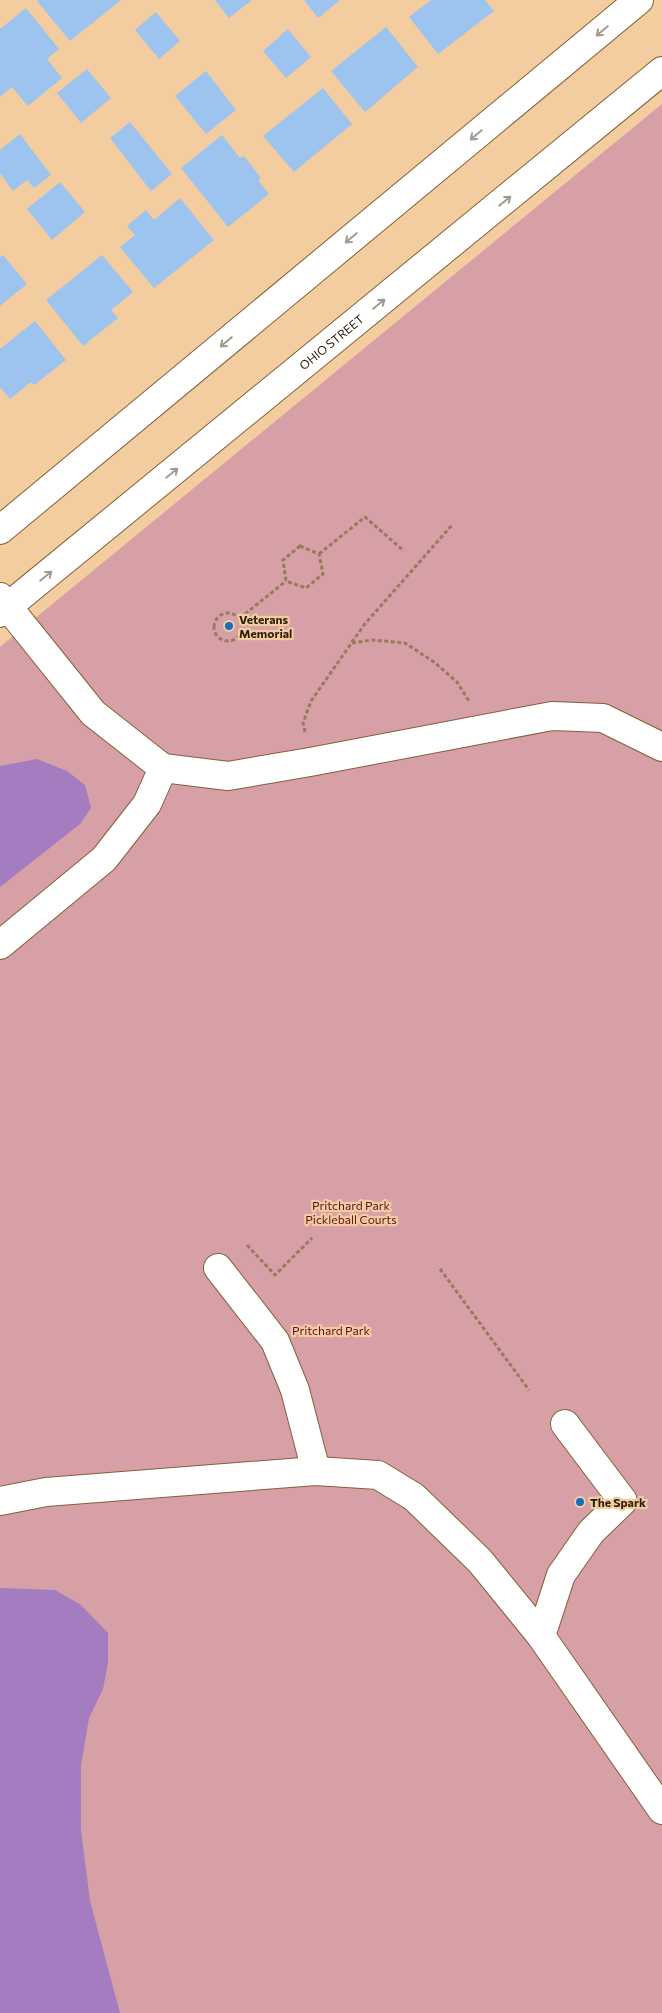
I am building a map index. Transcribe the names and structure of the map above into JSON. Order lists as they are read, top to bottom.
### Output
{
  "streets": {
    "street": ["OHIO STREET"]
  },
  "parks": ["Pritchard Park Pickleball Courts", "Pritchard Park"],
  "places": ["Veterans Memorial", "The Spark"]
}
